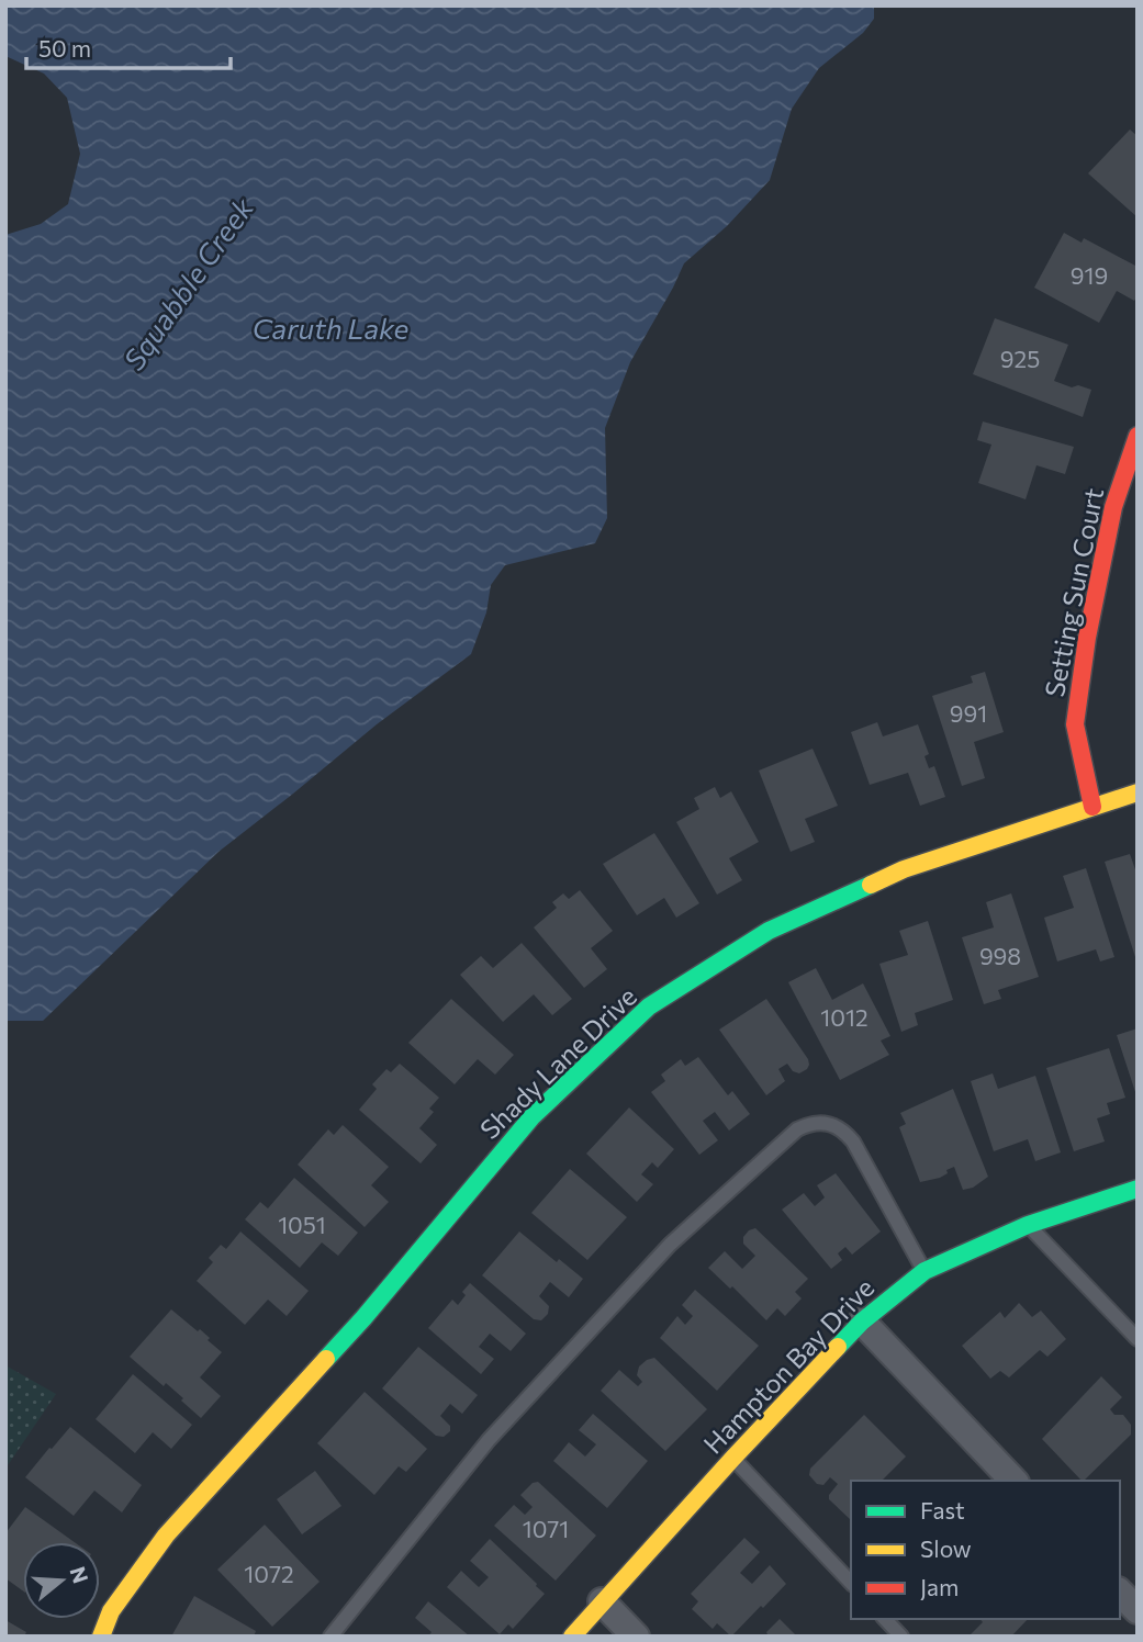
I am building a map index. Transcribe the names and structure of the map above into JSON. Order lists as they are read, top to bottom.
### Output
{
  "streets": {
    "street": ["Setting Sun Court", "Shady Lane Drive", "Hampton Bay Drive"]
  },
  "crossings": [
    ["Setting Sun Court", "Shady Lane Drive"]
  ],
  "water": ["Squabble Creek", "Caruth Lake"],
  "house_numbers": [
    "919",
    "925",
    "991",
    "998",
    "1012",
    "1051",
    "1071",
    "1072"
  ],
  "legend": ["Fast", "Slow", "Jam"],
  "scale_bar": "50 m",
  "north": "right"
}
